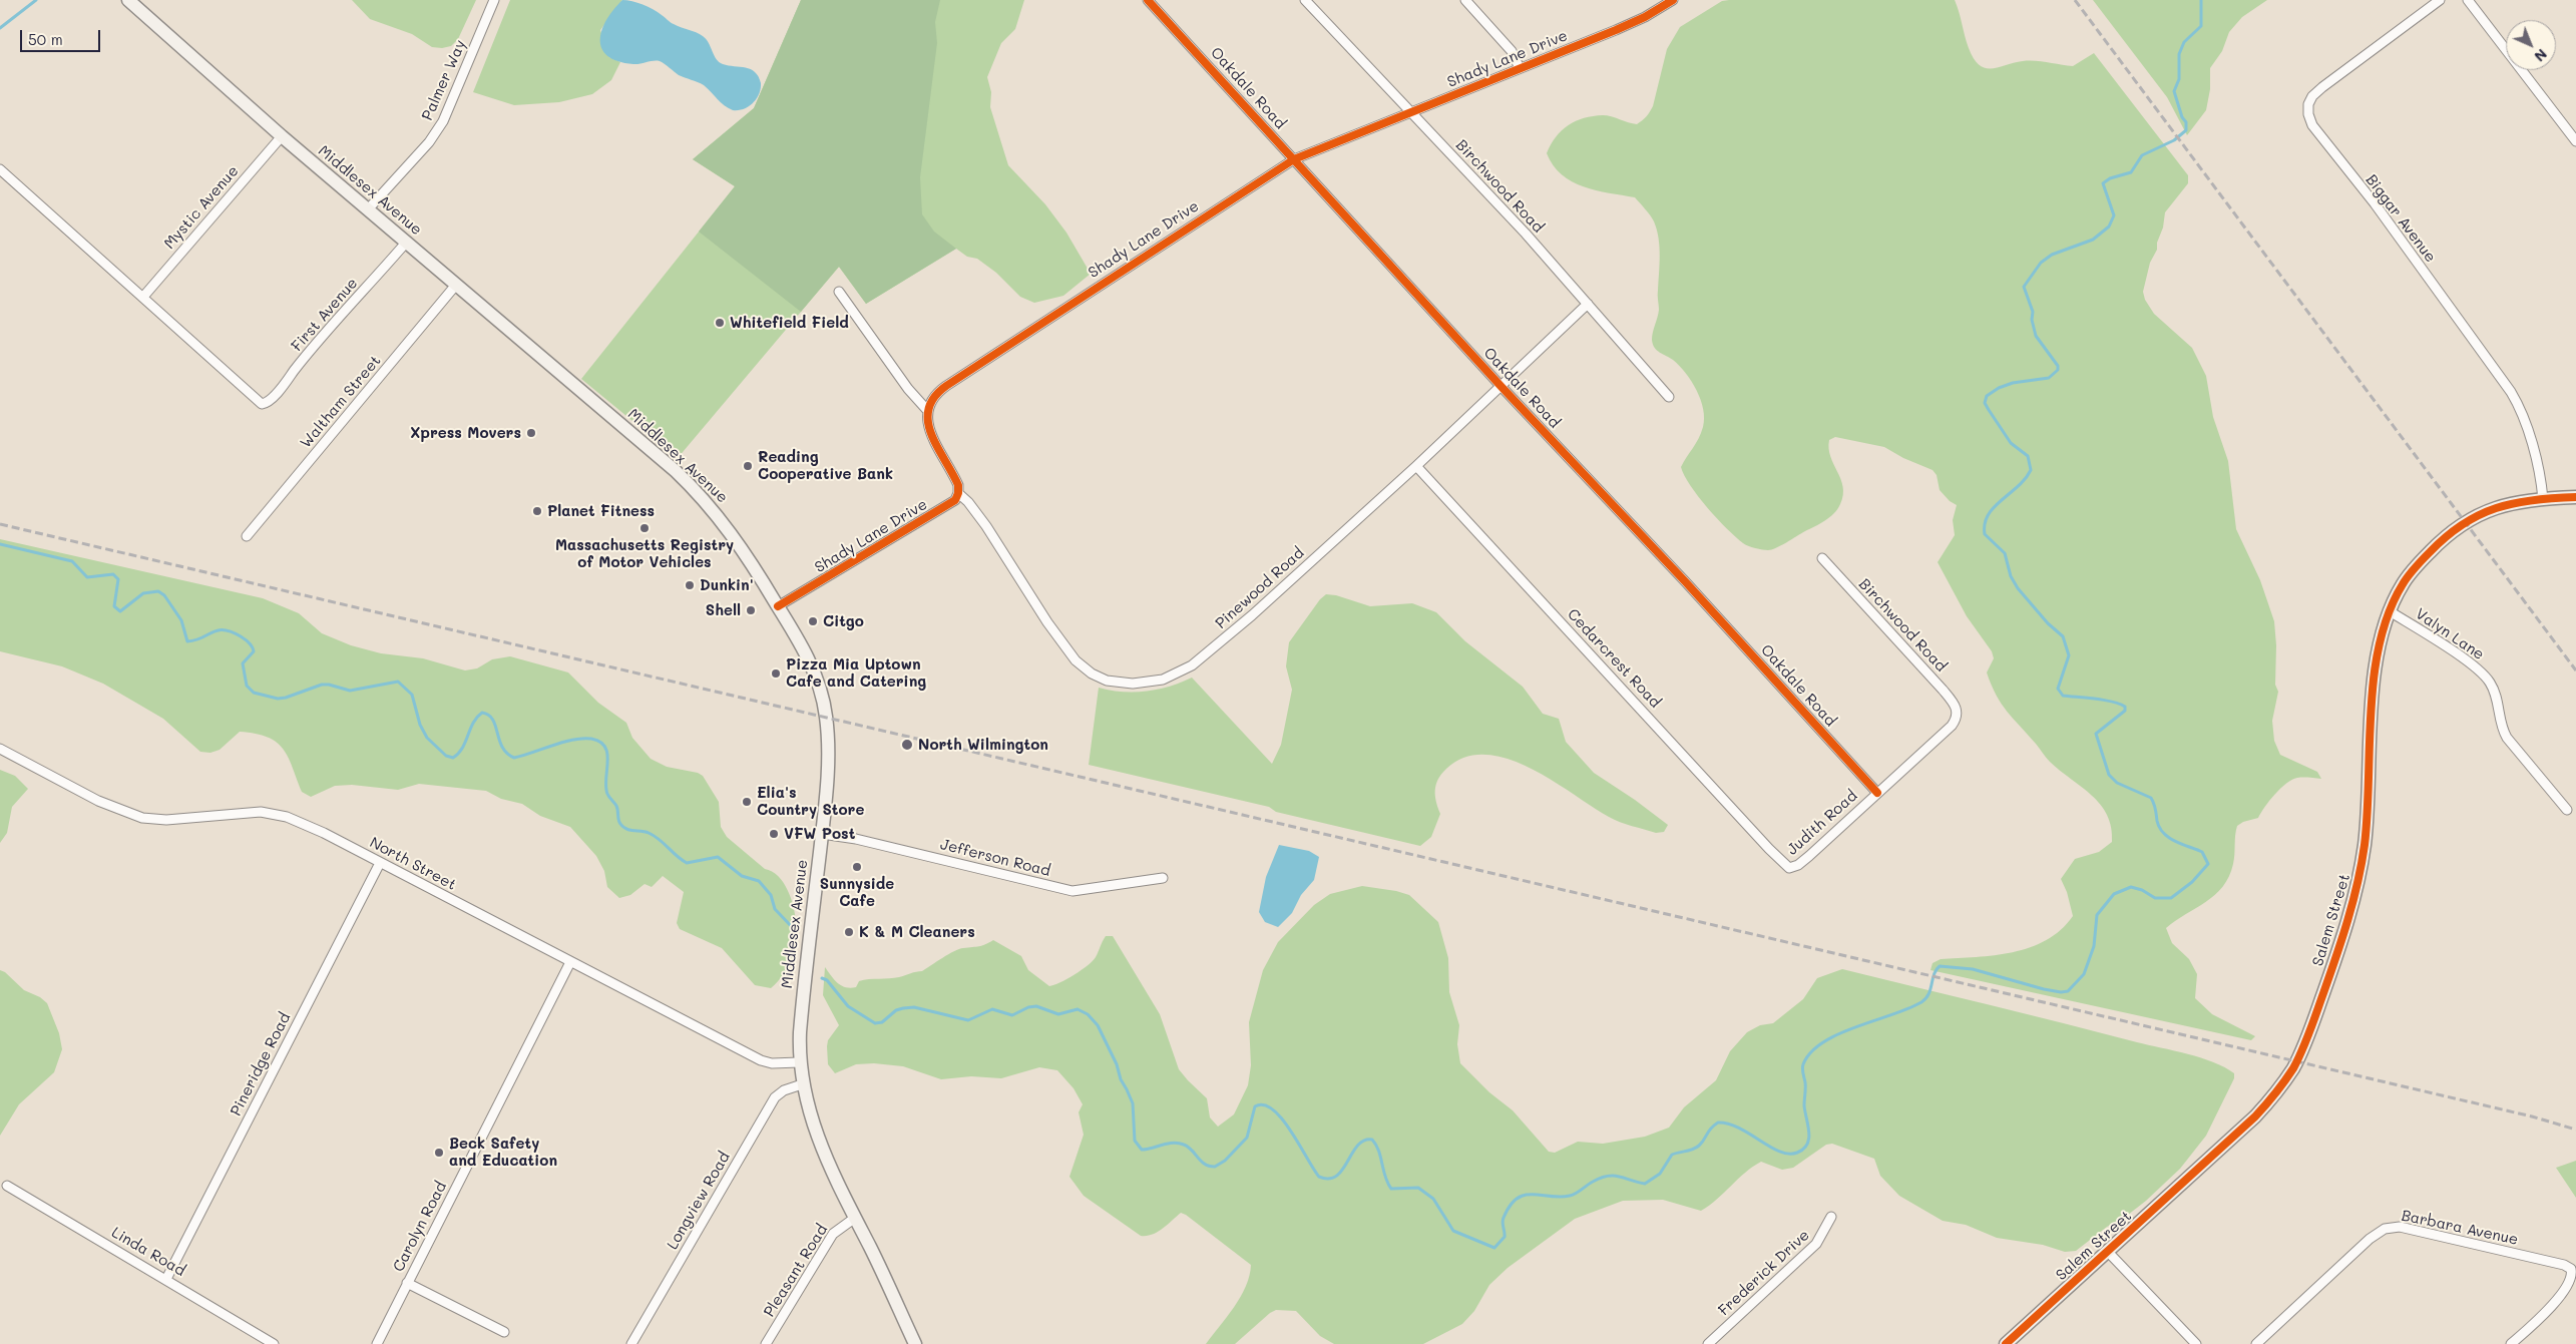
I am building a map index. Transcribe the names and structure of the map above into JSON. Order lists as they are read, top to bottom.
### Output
{
  "streets": {
    "main road": ["Middlesex Avenue", "Salem Street"],
    "street": [
      "Shady Lane Drive",
      "Palmer Way",
      "Oakdale Road",
      "Birchwood Road",
      "Mystic Avenue",
      "Biggar Avenue",
      "First Avenue",
      "Waltham Street",
      "Pinewood Road",
      "Valyn Lane",
      "Cedarcrest Road",
      "Judith Road",
      "Jefferson Road",
      "North Street",
      "Pineridge Road",
      "Longview Road",
      "Carolyn Road",
      "Barbara Avenue",
      "Linda Road",
      "Pleasant Road",
      "Frederick Drive"
    ]
  },
  "crossings": [
    ["Shady Lane Drive", "Oakdale Road"],
    ["Shady Lane Drive", "Birchwood Road"],
    ["Shady Lane Drive", "Middlesex Avenue"],
    ["Shady Lane Drive", "Pinewood Road"],
    ["Palmer Way", "Middlesex Avenue"],
    ["Oakdale Road", "Pinewood Road"],
    ["Oakdale Road", "Judith Road"],
    ["Birchwood Road", "Pinewood Road"],
    ["Birchwood Road", "Judith Road"],
    ["Middlesex Avenue", "Mystic Avenue"],
    ["Middlesex Avenue", "First Avenue"],
    ["Middlesex Avenue", "Waltham Street"],
    ["Middlesex Avenue", "Jefferson Road"],
    ["Middlesex Avenue", "North Street"],
    ["Middlesex Avenue", "Longview Road"],
    ["Middlesex Avenue", "Pleasant Road"],
    ["Mystic Avenue", "First Avenue"],
    ["Biggar Avenue", "Salem Street"],
    ["Pinewood Road", "Cedarcrest Road"],
    ["Valyn Lane", "Salem Street"],
    ["Cedarcrest Road", "Judith Road"],
    ["North Street", "Pineridge Road"],
    ["North Street", "Carolyn Road"],
    ["Pineridge Road", "Linda Road"]
  ],
  "places": [
    "Whitefield Field",
    "Xpress Movers",
    "Reading Cooperative Bank",
    "Planet Fitness",
    "Massachusetts Registry of Motor Vehicles",
    "Dunkin'",
    "Shell",
    "Citgo",
    "Pizza Mia Uptown Cafe and Catering",
    "North Wilmington",
    "Elia's Country Store",
    "VFW Post",
    "Sunnyside Cafe",
    "K & M Cleaners",
    "Beck Safety and Education"
  ],
  "scale_bar": "50 m",
  "north": "bottom right"
}
